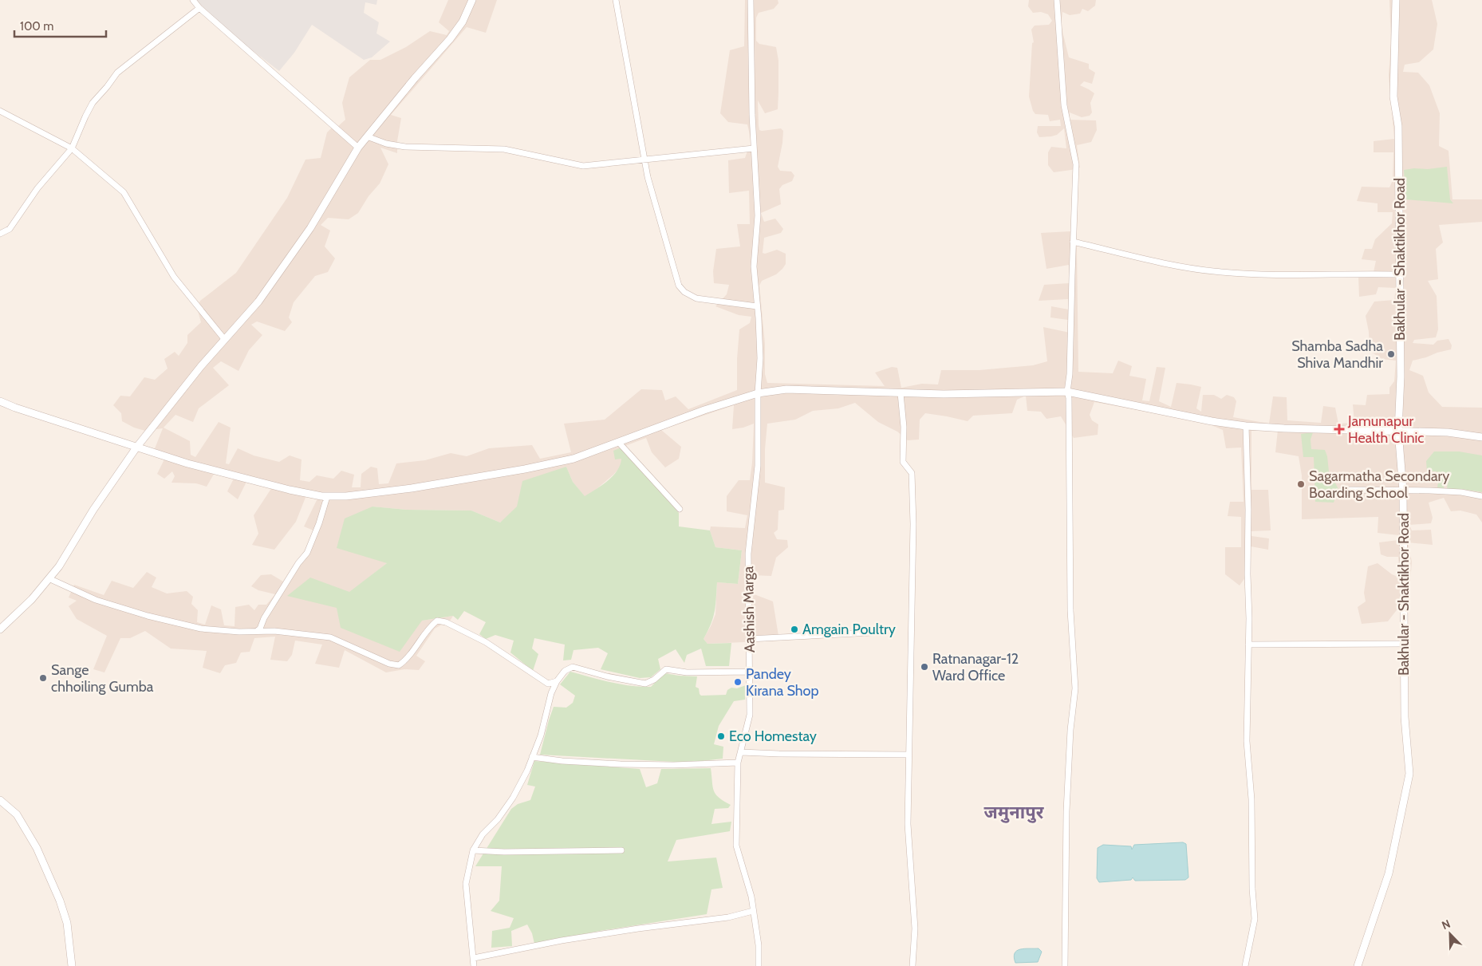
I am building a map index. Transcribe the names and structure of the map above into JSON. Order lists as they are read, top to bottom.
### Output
{
  "streets": {
    "street": ["Bakhular - Shaktikhor Road", "Aashish Marga"]
  },
  "districts": ["जमुनापुर"],
  "places": {
    "other": [
      "Shamba Sadha Shiva Mandhir",
      "Sagarmatha Secondary Boarding School",
      "Amgain Poultry",
      "Ratnanagar-12 Ward Office",
      "Sange chhoiling Gumba",
      "Pandey Kirana Shop",
      "Eco Homestay"
    ],
    "health": ["Jamunapur Health Clinic"]
  },
  "scale_bar": "100 m",
  "north": "top left"
}
